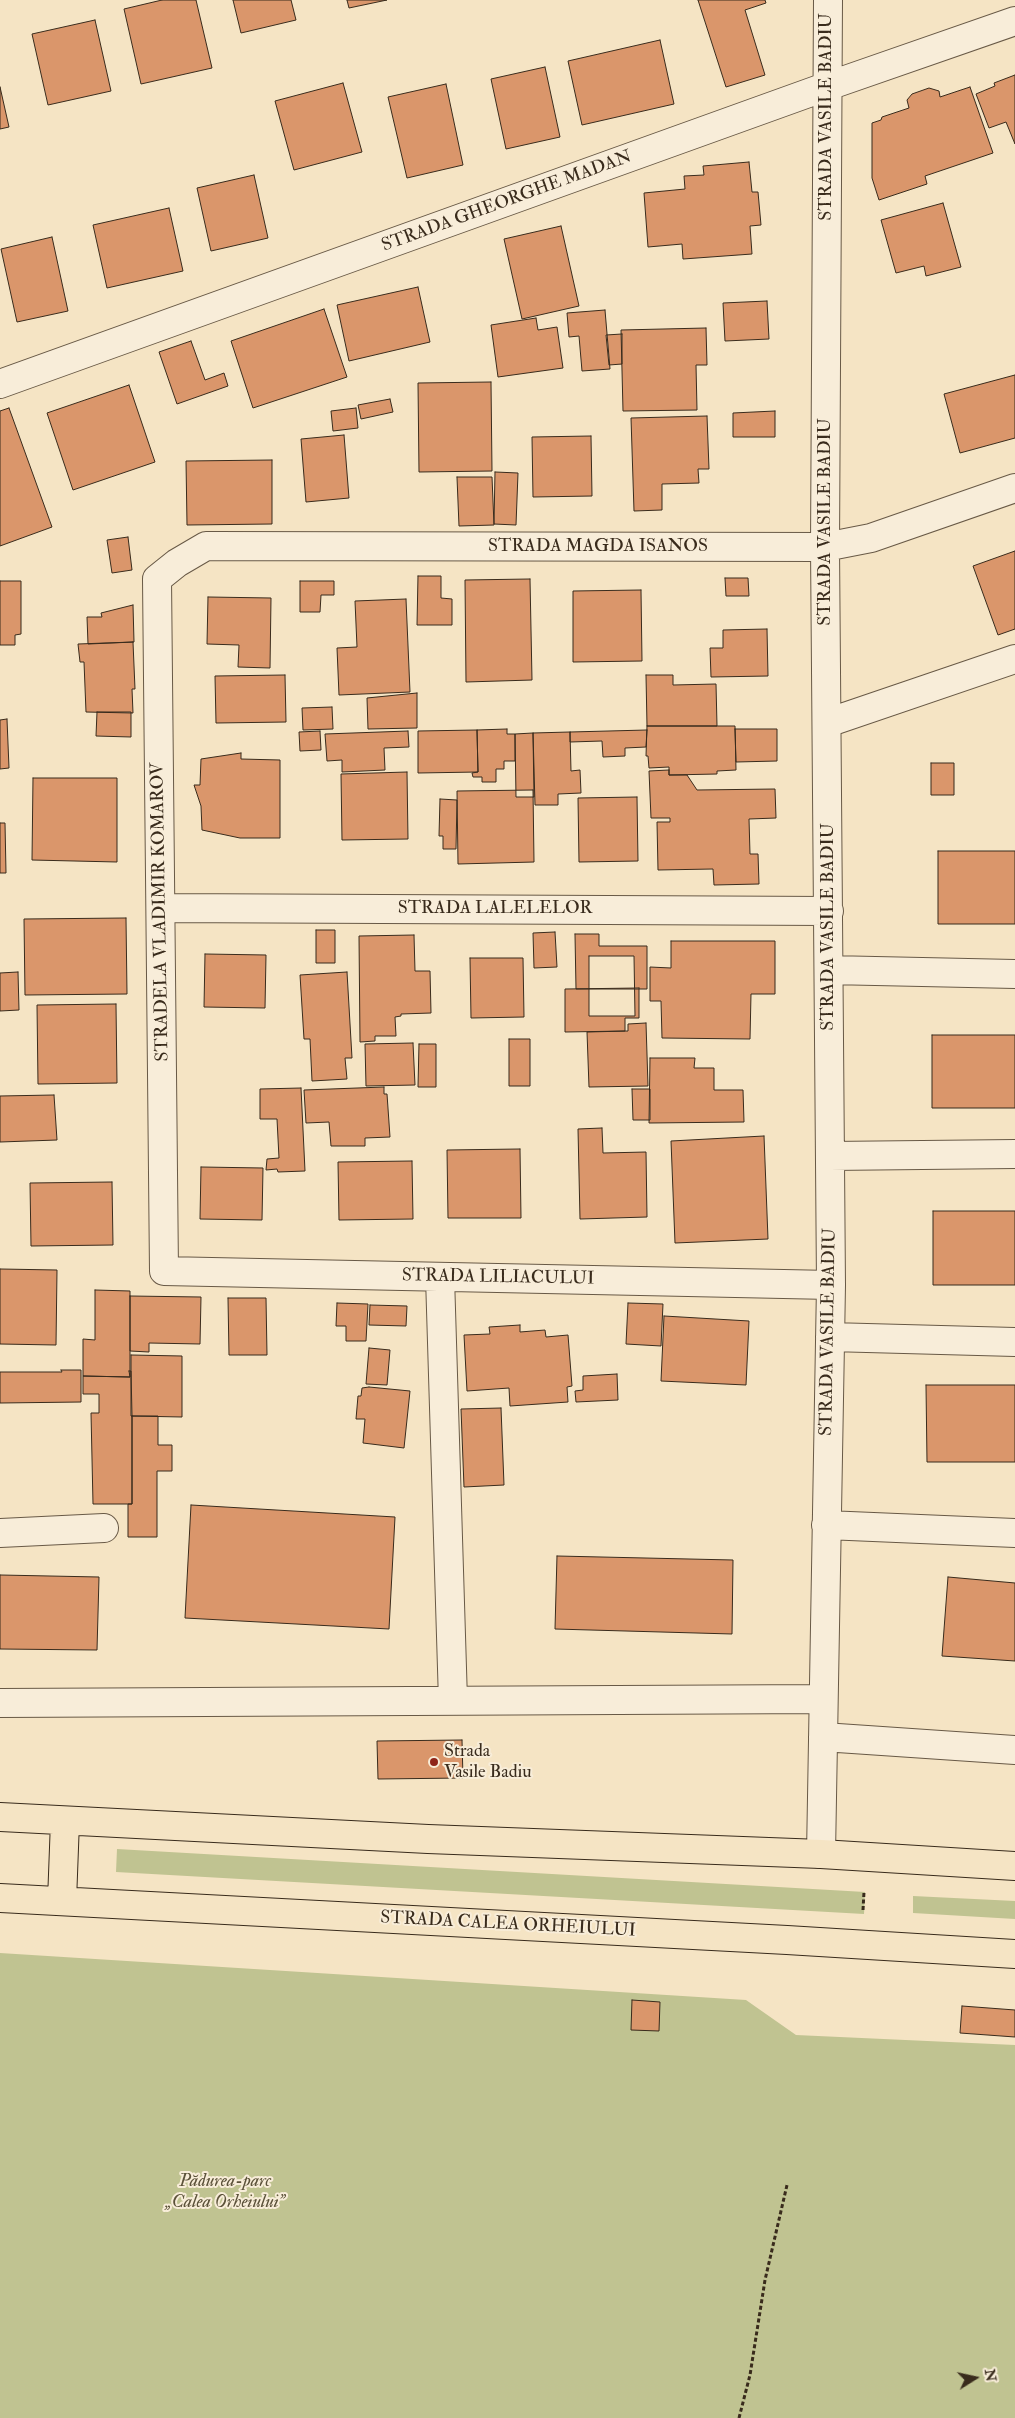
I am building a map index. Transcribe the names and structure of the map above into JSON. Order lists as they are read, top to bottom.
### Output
{
  "streets": {
    "highway": ["STRADA CALEA ORHEIULUI"],
    "street": [
      "STRADA VASILE BADIU",
      "STRADA GHEORGHE MADAN",
      "STRADA MAGDA ISANOS",
      "STRADA LALELELOR",
      "STRADELA VLADIMIR KOMAROV",
      "STRADA LILIACULUI"
    ]
  },
  "crossings": [
    ["STRADA VASILE BADIU", "STRADA GHEORGHE MADAN"],
    ["STRADA VASILE BADIU", "STRADA MAGDA ISANOS"],
    ["STRADA VASILE BADIU", "STRADA LALELELOR"],
    ["STRADA VASILE BADIU", "STRADA LILIACULUI"],
    ["STRADA MAGDA ISANOS", "STRADELA VLADIMIR KOMAROV"],
    ["STRADA LALELELOR", "STRADELA VLADIMIR KOMAROV"],
    ["STRADELA VLADIMIR KOMAROV", "STRADA LILIACULUI"]
  ],
  "parks": ["Pădurea-parc „Calea Orheiului”"],
  "places": ["Strada Vasile Badiu"],
  "north": "right"
}
